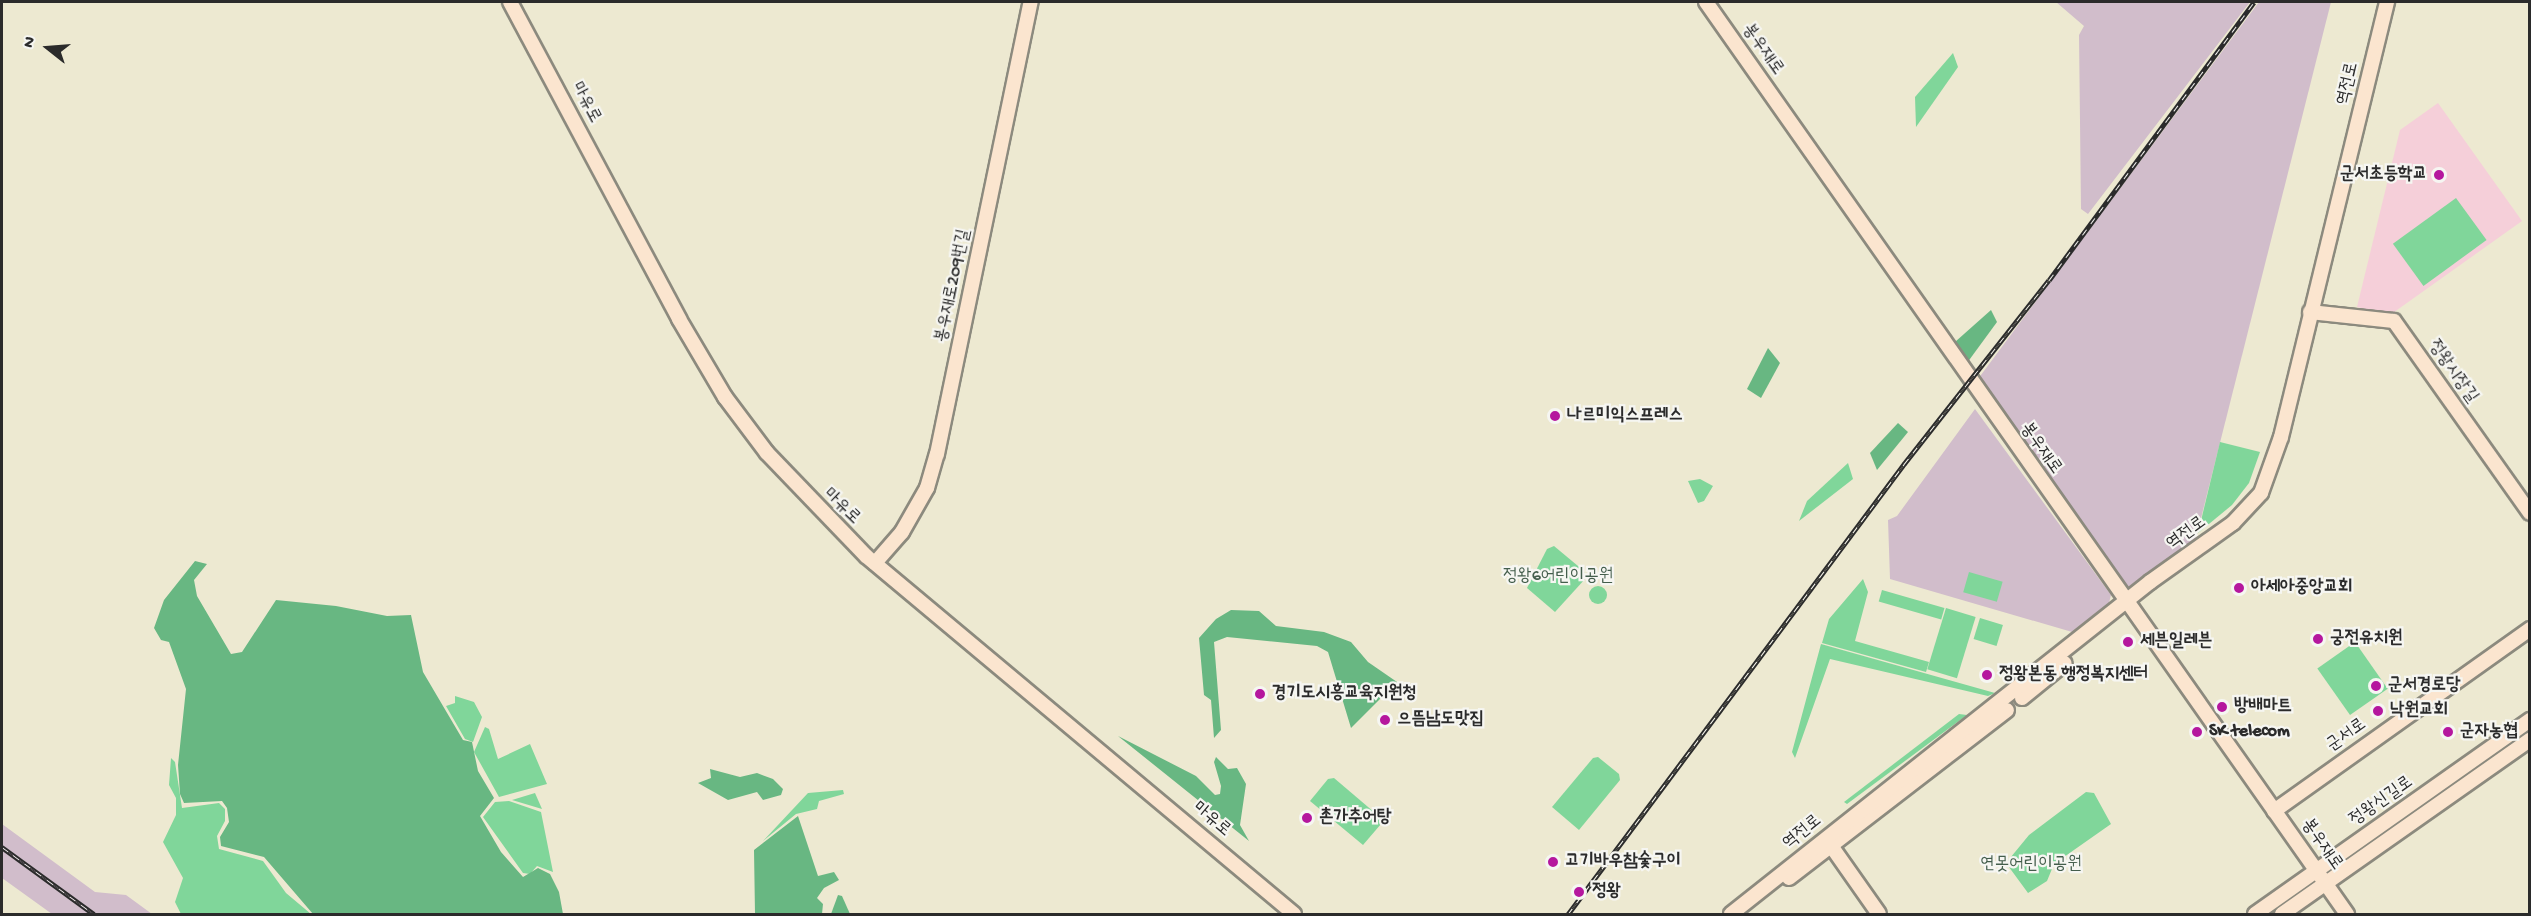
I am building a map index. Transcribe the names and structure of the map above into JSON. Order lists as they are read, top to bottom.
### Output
{
  "streets": {
    "street": [
      "봉우재로",
      "역전로",
      "마유로",
      "봉우재로209번길",
      "정왕시장길",
      "군서로",
      "정왕신길로"
    ]
  },
  "crossings": [
    ["봉우재로", "역전로"],
    ["봉우재로", "군서로"],
    ["봉우재로", "정왕신길로"],
    ["역전로", "정왕시장길"],
    ["마유로", "봉우재로209번길"]
  ],
  "parks": ["정왕6어린이공원", "연못어린이공원"],
  "places": [
    "군서초등학교",
    "나르미익스프레스",
    "아세아중앙교회",
    "궁전유치원",
    "세븐일레븐",
    "정왕본동 행정복지센터",
    "군서경로당",
    "경기도시흥교육지원청",
    "방배마트",
    "낙원교회",
    "으뜸남도맛집",
    "SK telecom",
    "군자농협",
    "촌가추어탕",
    "고기바우참숯구이",
    "정왕"
  ],
  "north": "left"
}
